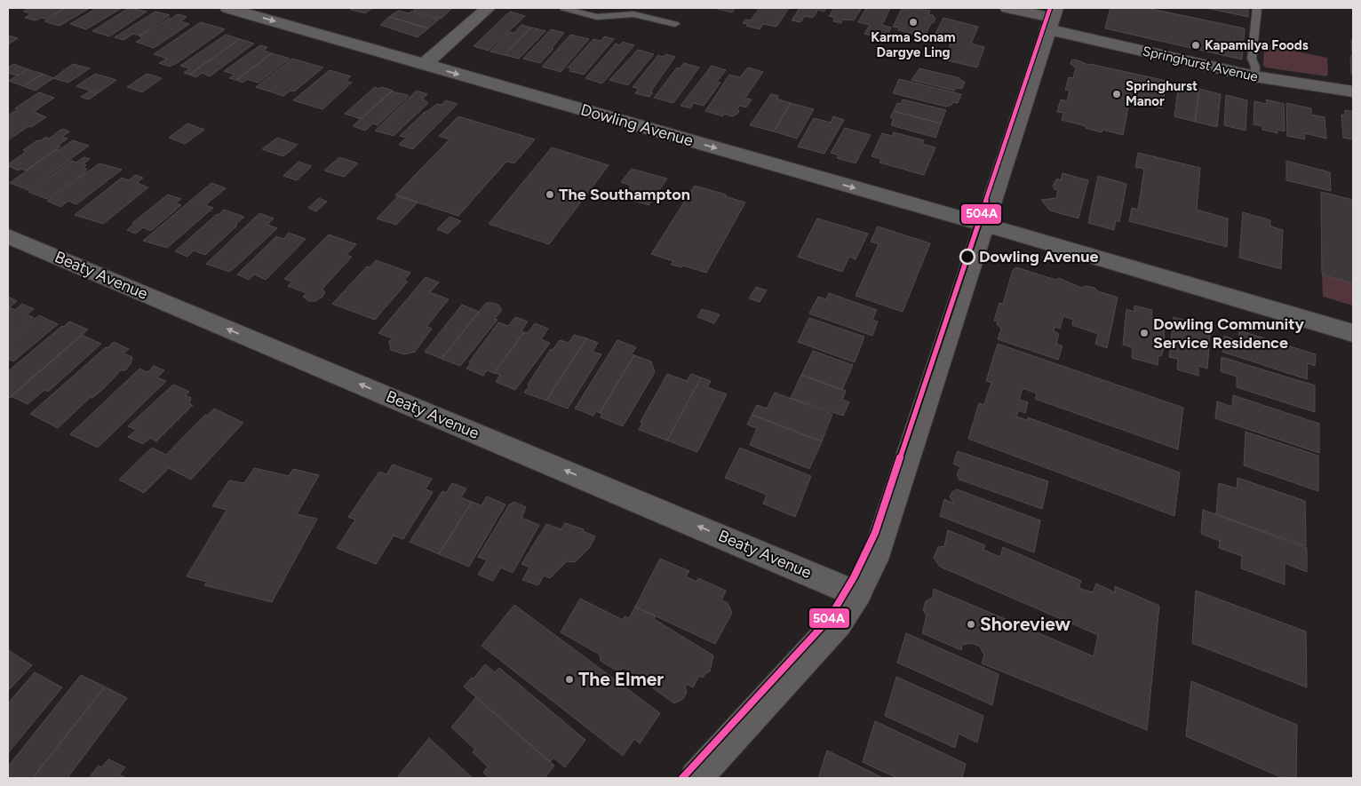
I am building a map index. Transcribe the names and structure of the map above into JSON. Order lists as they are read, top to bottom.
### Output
{
  "streets": {
    "street": ["Springhurst Avenue", "Dowling Avenue", "Beaty Avenue"]
  },
  "one_way": ["Dowling Avenue", "Beaty Avenue"],
  "places": [
    "Karma Sonam Dargye Ling",
    "Kapamilya Foods",
    "Springhurst Manor",
    "The Southampton",
    "Dowling Avenue",
    "Dowling Community Service Residence",
    "Shoreview",
    "The Elmer"
  ],
  "lines": ["transit line 504A"]
}
